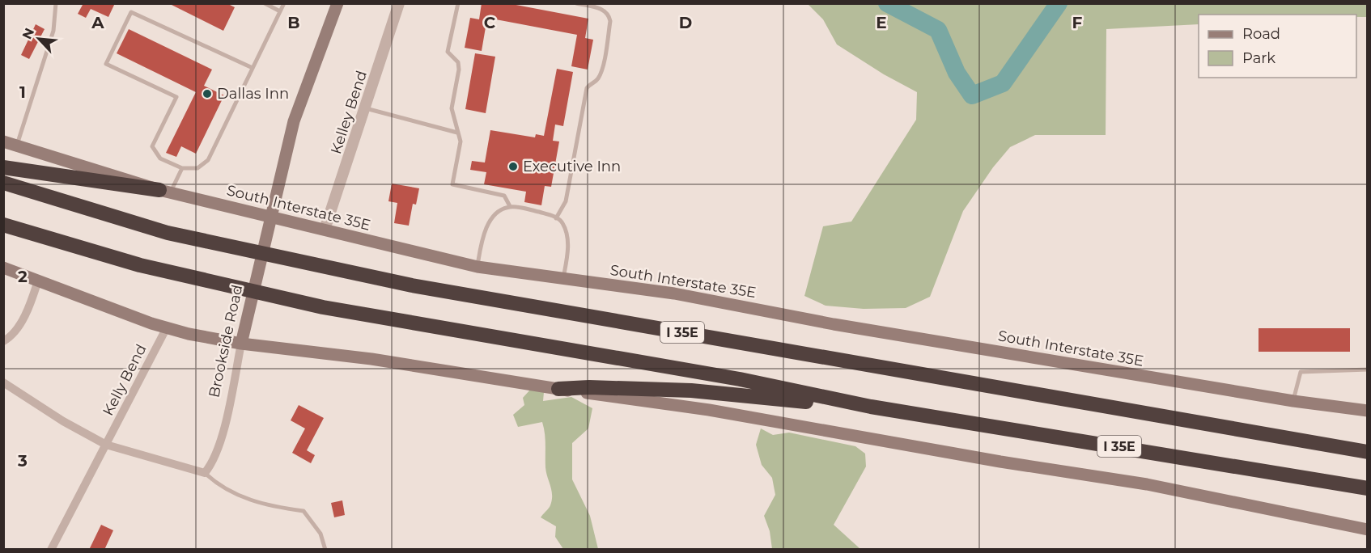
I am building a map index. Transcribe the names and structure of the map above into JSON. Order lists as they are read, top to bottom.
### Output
{
  "streets": {
    "highway": ["I 35E"],
    "main road": ["South Interstate 35E", "Brookside Road"],
    "street": ["Kelley Bend", "Kelly Bend"]
  },
  "crossings": [
    ["Kelley Bend", "South Interstate 35E"]
  ],
  "places": ["Dallas Inn", "Executive Inn"],
  "legend": ["Road", "Park"],
  "north": "top left",
  "grid": {
    "columns": [
      "A",
      "B",
      "C",
      "D",
      "E",
      "F"
    ],
    "rows": ["1", "2", "3"]
  }
}
